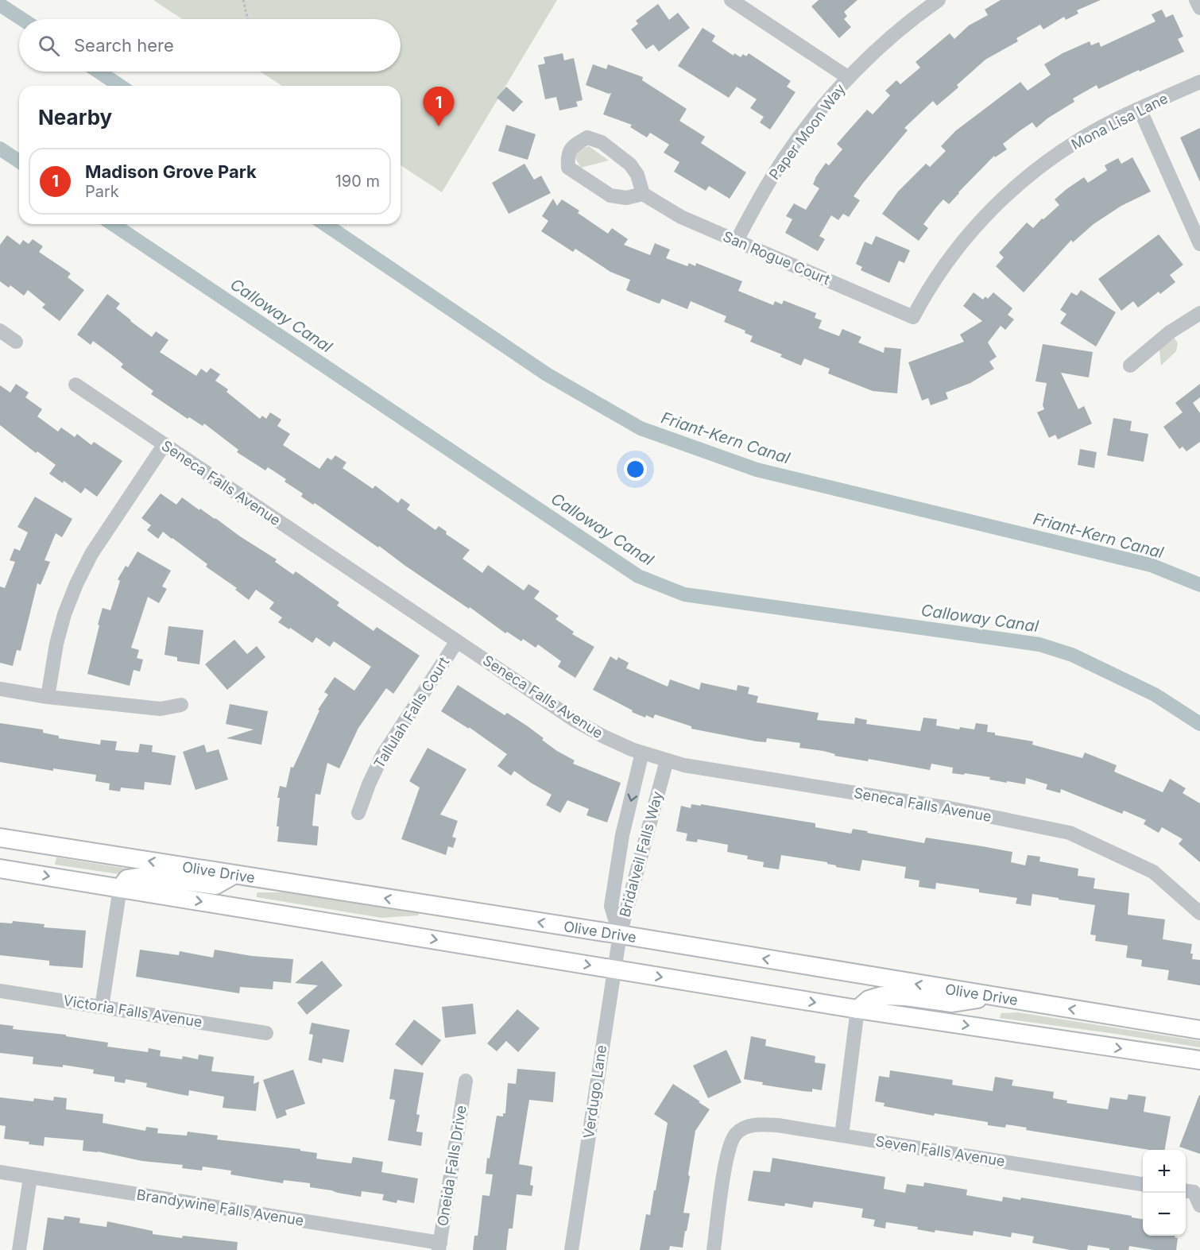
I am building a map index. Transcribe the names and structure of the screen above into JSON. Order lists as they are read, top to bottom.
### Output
{
  "streets": {
    "main road": ["Olive Drive"],
    "street": [
      "Mona Lisa Lane",
      "Paper Moon Way",
      "San Rogue Court",
      "Seneca Falls Avenue",
      "Tallulah Falls Court",
      "Bridalveil Falls Way",
      "Victoria Falls Avenue",
      "Verdugo Lane",
      "Seven Falls Avenue",
      "Oneida Falls Drive",
      "Brandywine Falls Avenue"
    ]
  },
  "crossings": [
    ["Mona Lisa Lane", "San Rogue Court"],
    ["Paper Moon Way", "San Rogue Court"],
    ["Seneca Falls Avenue", "Tallulah Falls Court"],
    ["Seneca Falls Avenue", "Bridalveil Falls Way"],
    ["Bridalveil Falls Way", "Olive Drive"],
    ["Bridalveil Falls Way", "Verdugo Lane"],
    ["Olive Drive", "Verdugo Lane"],
    ["Oneida Falls Drive", "Brandywine Falls Avenue"]
  ],
  "water": ["Calloway Canal", "Friant-Kern Canal"],
  "page": {
    "search": "Search here",
    "heading": "Nearby",
    "pins": "1",
    "list": [
      {
        "mark": "1",
        "name": "Madison Grove Park",
        "note": "Park",
        "value": "190 m"
      }
    ],
    "map_buttons": ["+", "−"]
  }
}
